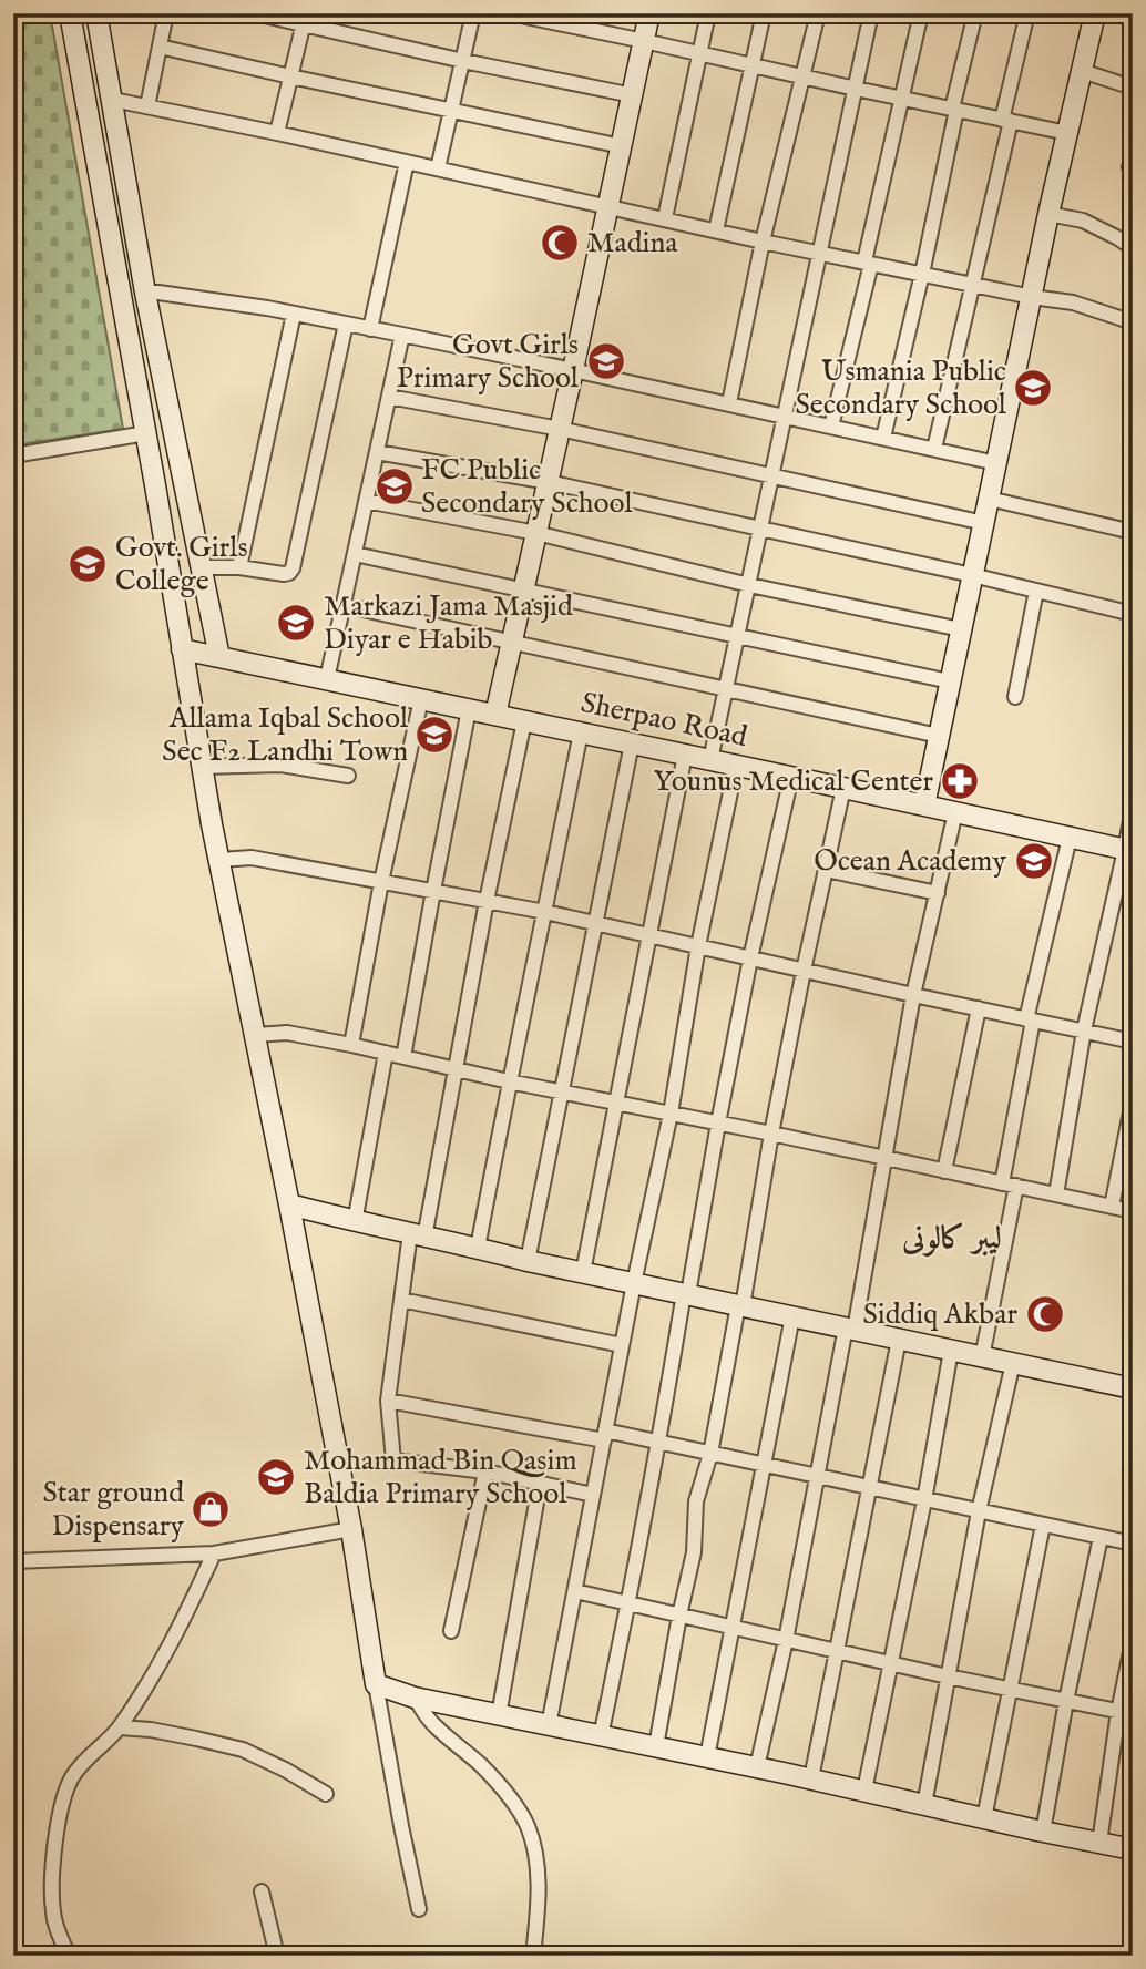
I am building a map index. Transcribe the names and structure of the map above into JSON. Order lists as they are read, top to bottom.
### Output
{
  "streets": {
    "street": ["Sherpao Road"]
  },
  "districts": ["لیبر کالونی"],
  "places": {
    "mosque": ["Madina", "Siddiq Akbar"],
    "school or university": [
      "Govt Girls Primary School",
      "Usmania Public Secondary School",
      "FC Public Secondary School",
      "Govt. Girls College",
      "Markazi Jama Masjid Diyar e Habib",
      "Allama Iqbal School Sec F2 Landhi Town",
      "Ocean Academy",
      "Mohammad Bin Qasim Baldia Primary School"
    ],
    "pharmacy": ["Younus Medical Center"],
    "shop": ["Star ground Dispensary"]
  }
}
